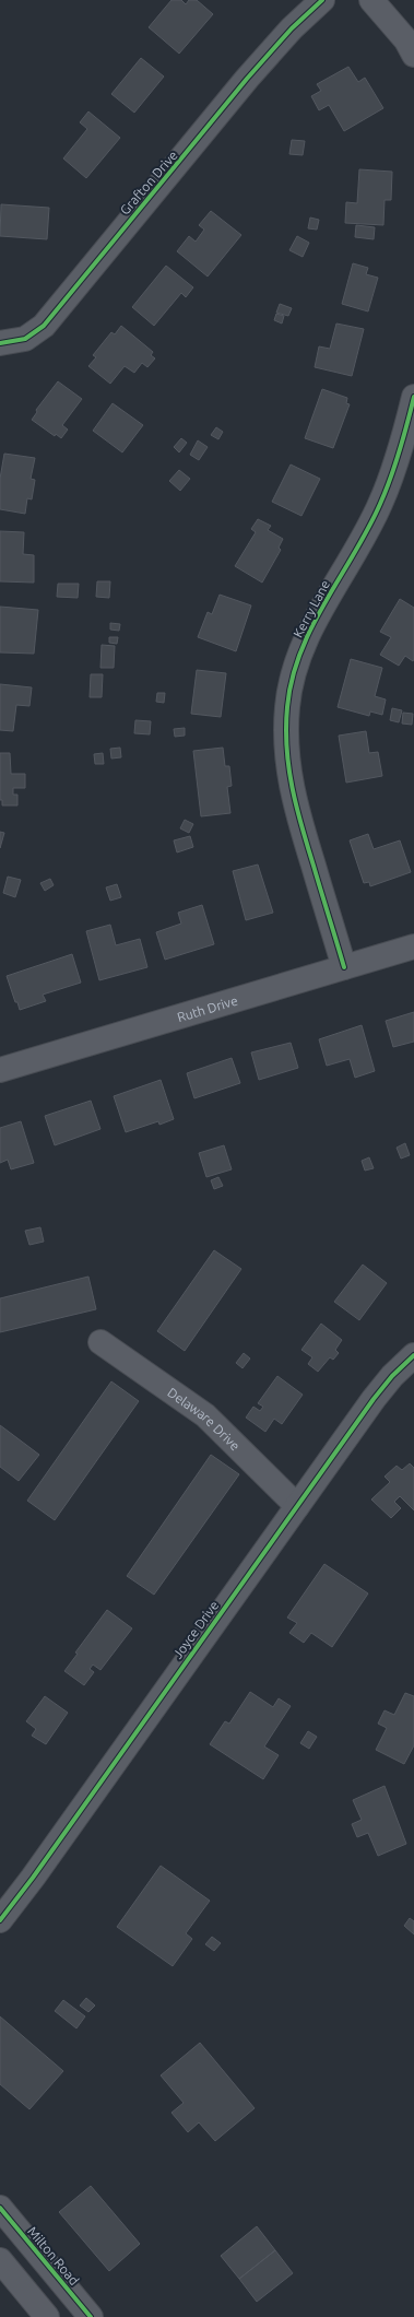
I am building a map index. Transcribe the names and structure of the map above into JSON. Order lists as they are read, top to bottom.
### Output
{
  "streets": {
    "street": [
      "Grafton Drive",
      "Kerry Lane",
      "Ruth Drive",
      "Delaware Drive",
      "Joyce Drive",
      "Milton Road"
    ]
  },
  "crossings": [
    ["Kerry Lane", "Ruth Drive"],
    ["Delaware Drive", "Joyce Drive"]
  ]
}
